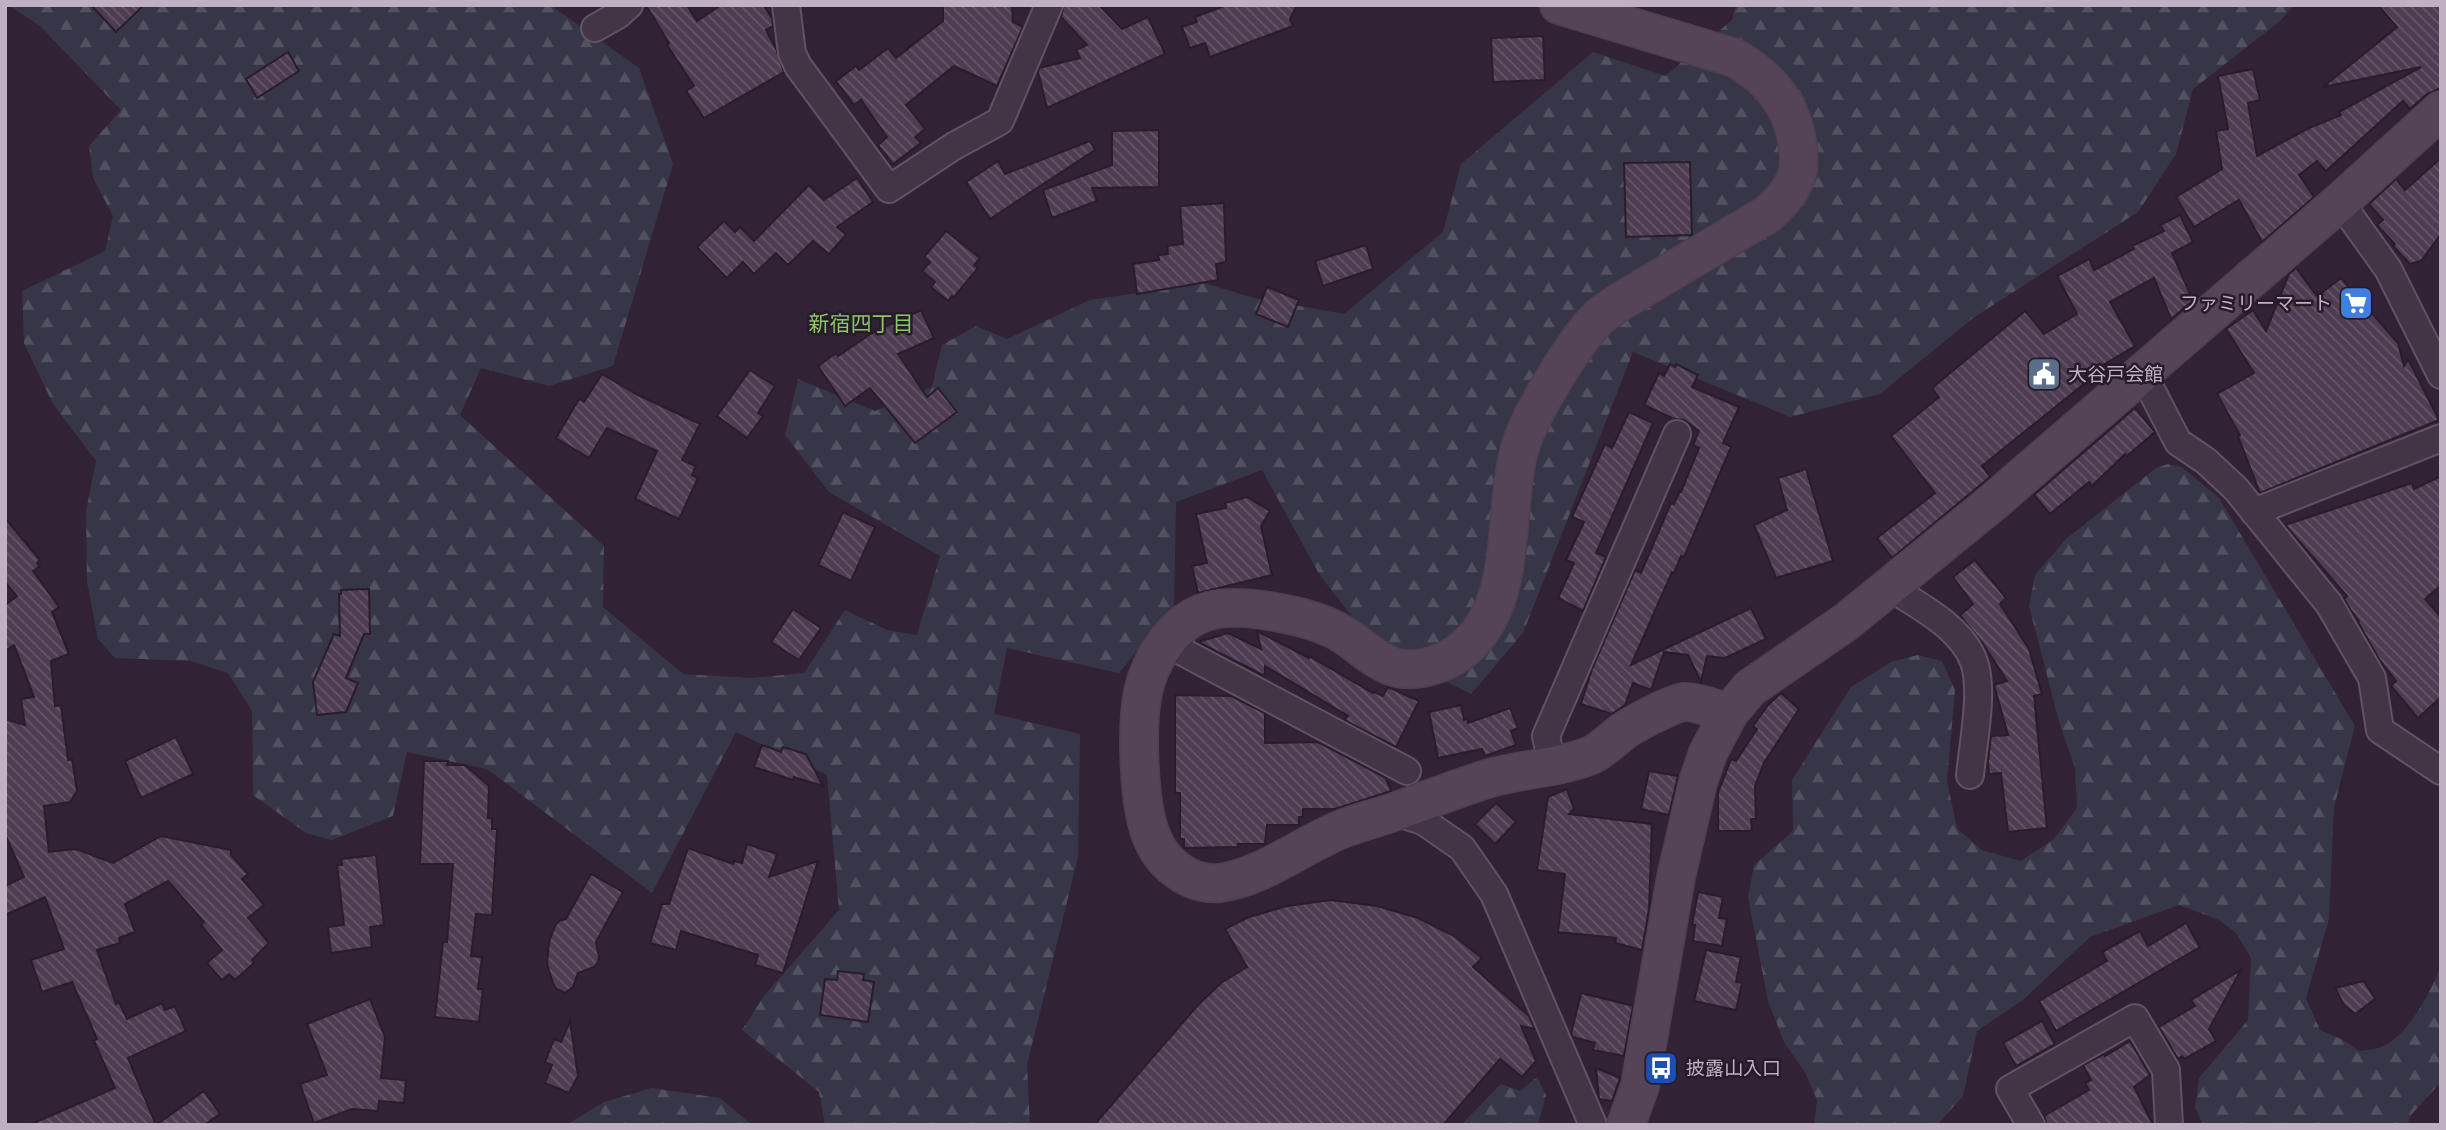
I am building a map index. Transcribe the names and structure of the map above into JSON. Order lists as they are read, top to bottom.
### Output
{
  "districts": ["新宿四丁目"],
  "places": {
    "supermarket": ["ファミリーマート"],
    "public building": ["大谷戸会館"],
    "bus stop": ["披露山入口"]
  }
}
